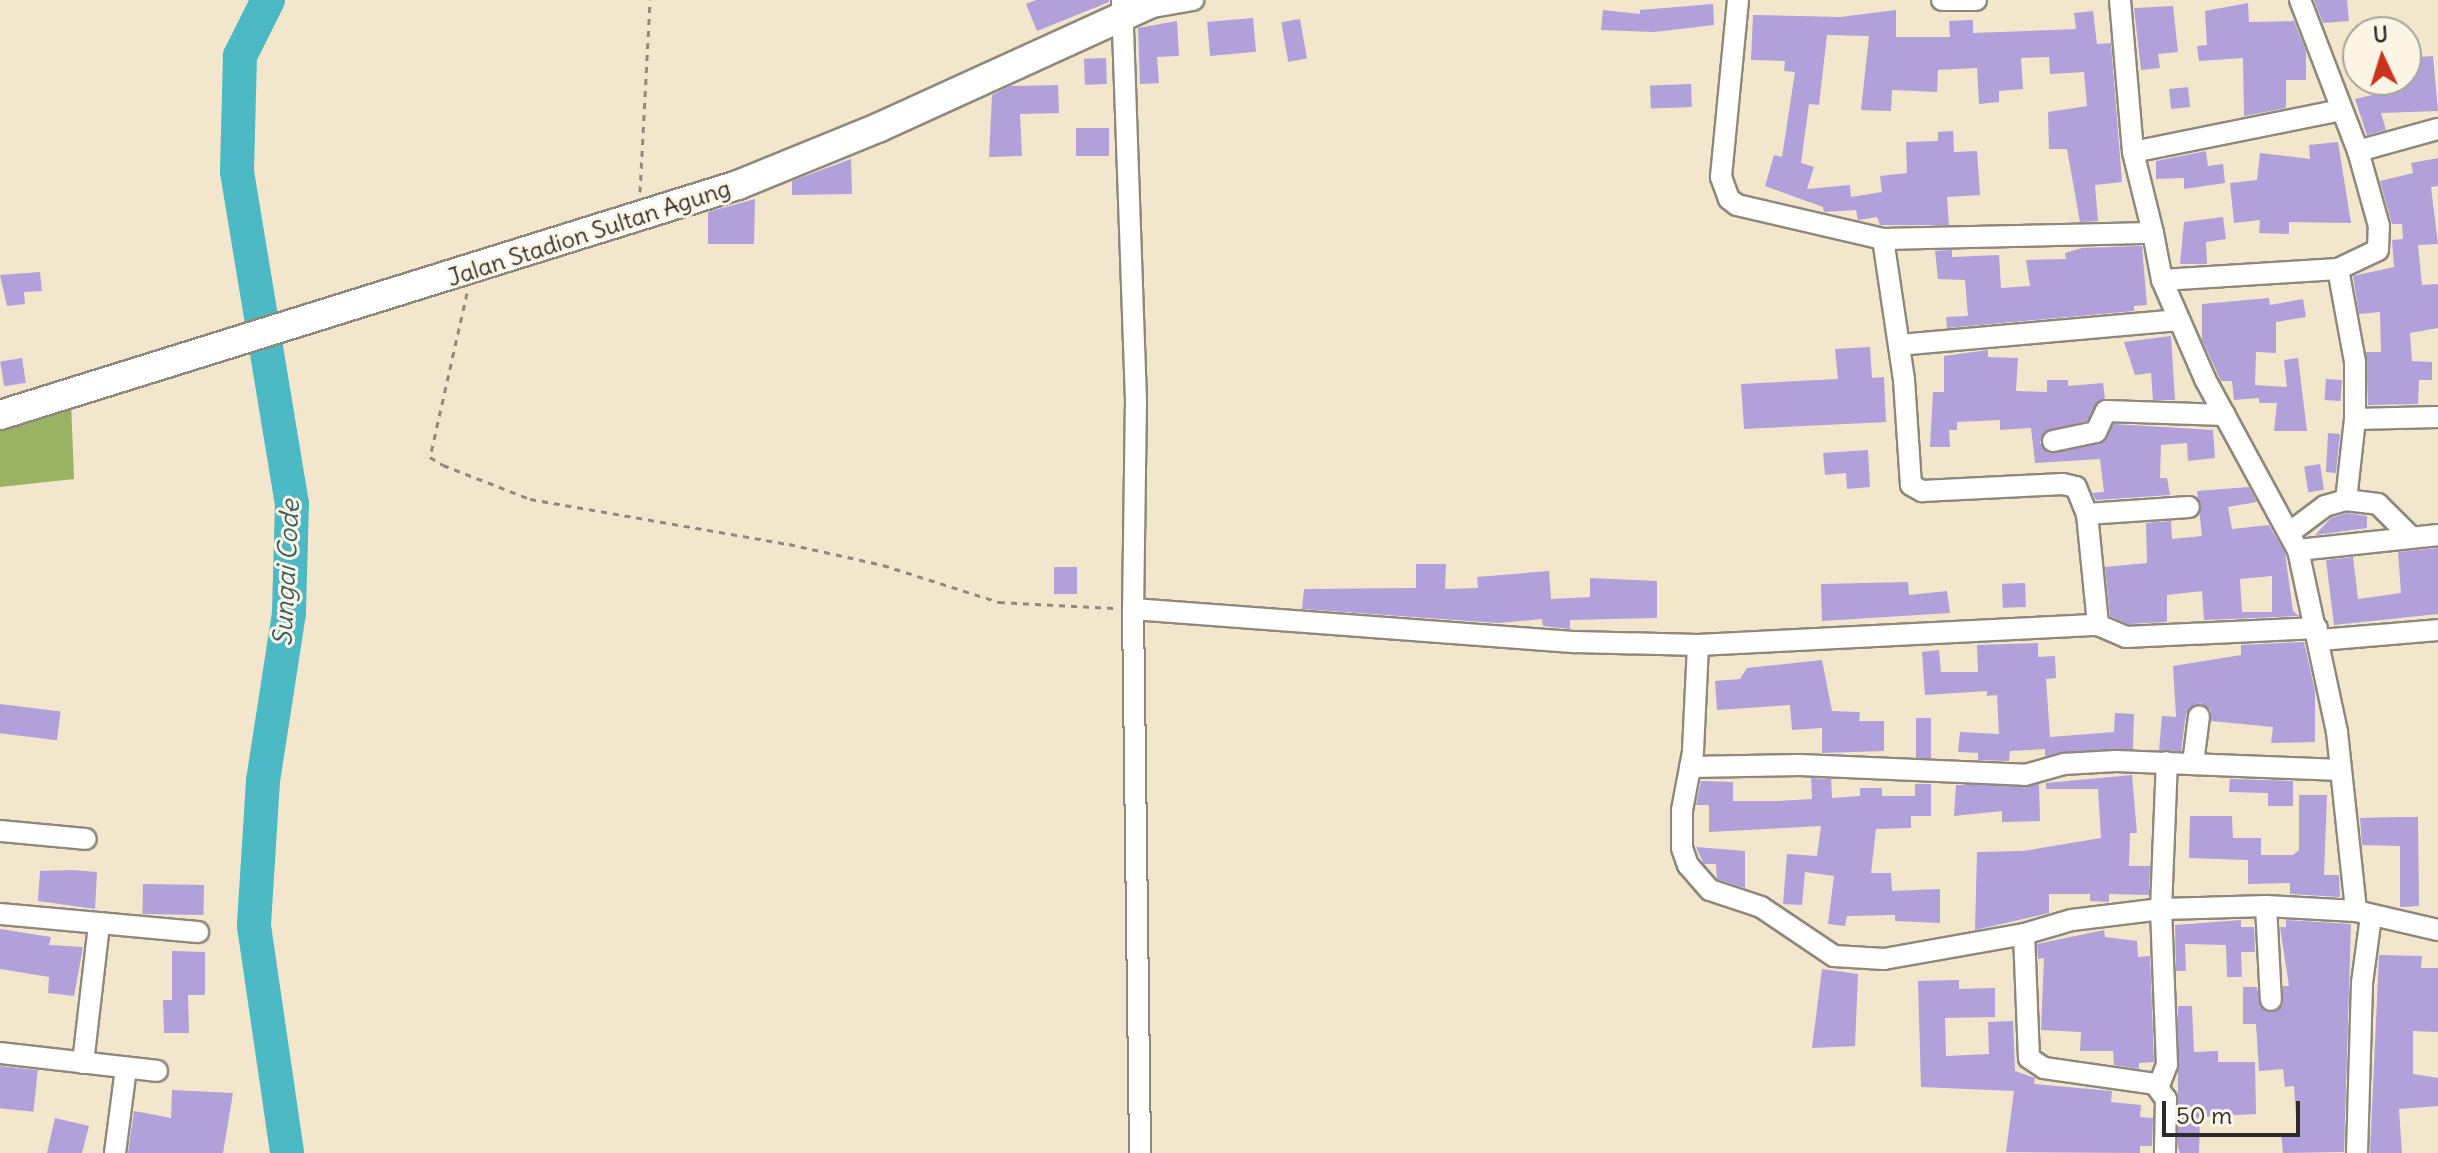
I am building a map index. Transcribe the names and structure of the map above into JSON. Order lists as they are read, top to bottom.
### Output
{
  "streets": {
    "main road": ["Jalan Stadion Sultan Agung"]
  },
  "water": ["Sungai Code"],
  "scale_bar": "50 m",
  "north": "top"
}
